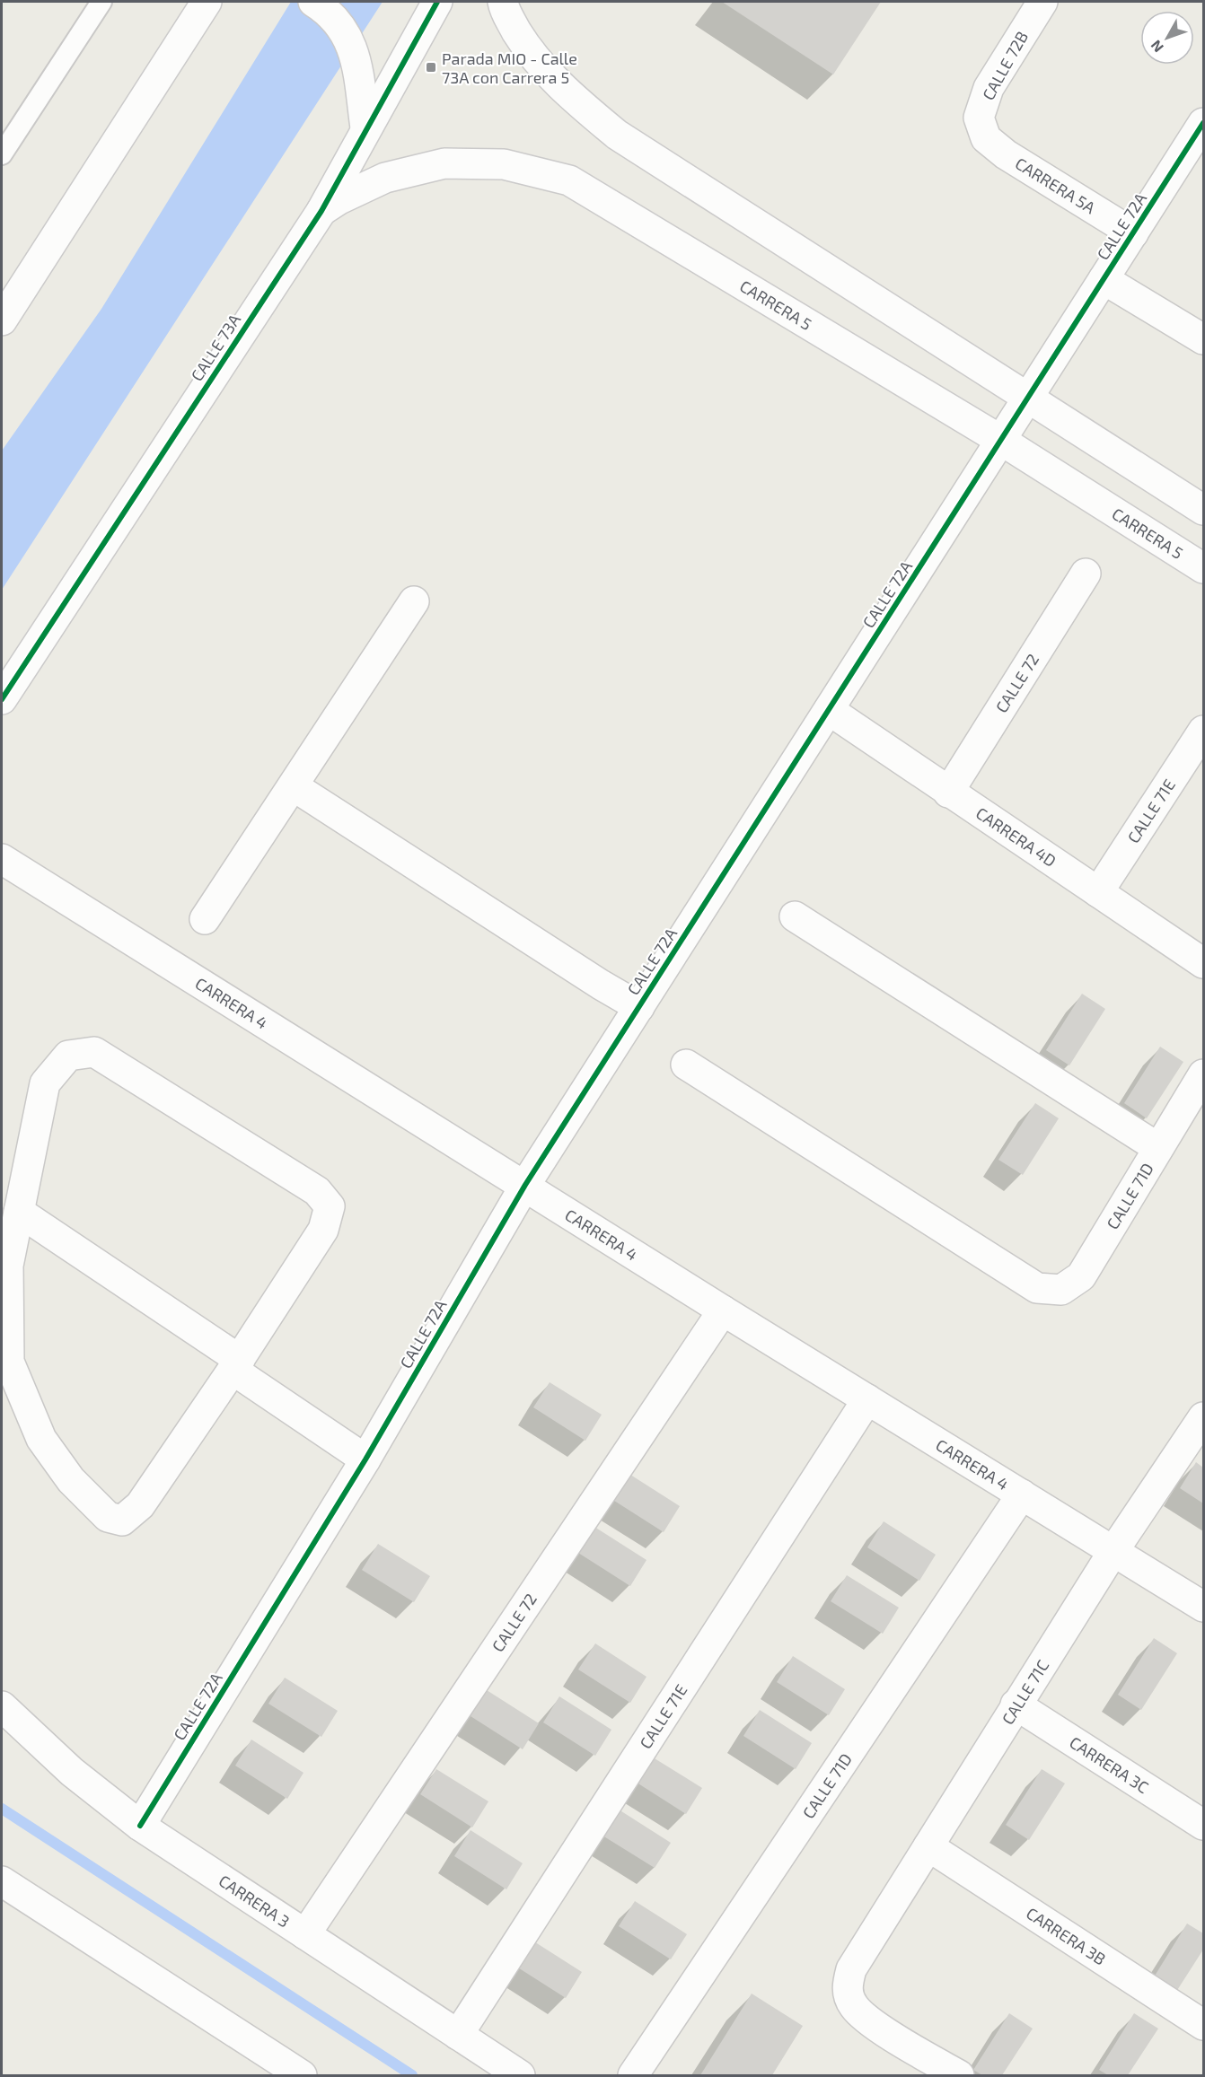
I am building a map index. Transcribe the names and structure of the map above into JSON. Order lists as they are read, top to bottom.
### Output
{
  "streets": {
    "street": [
      "CALLE 72B",
      "CARRERA 5A",
      "CALLE 72A",
      "CARRERA 5",
      "CALLE 73A",
      "CALLE 72",
      "CALLE 71E",
      "CARRERA 4D",
      "CARRERA 4",
      "CALLE 71D",
      "CALLE 71C",
      "CARRERA 3C",
      "CARRERA 3",
      "CARRERA 3B"
    ]
  },
  "crossings": [
    ["CALLE 72B", "CARRERA 5A"],
    ["CARRERA 5A", "CALLE 72A"],
    ["CALLE 72A", "CARRERA 5"],
    ["CALLE 72A", "CARRERA 4D"],
    ["CALLE 72A", "CARRERA 4"],
    ["CALLE 72A", "CARRERA 3"],
    ["CARRERA 5", "CALLE 73A"],
    ["CALLE 72", "CARRERA 4D"],
    ["CALLE 72", "CARRERA 4"],
    ["CALLE 72", "CARRERA 3"],
    ["CALLE 71E", "CARRERA 4D"],
    ["CALLE 71E", "CARRERA 4"],
    ["CALLE 71E", "CARRERA 3"],
    ["CARRERA 4", "CALLE 71D"],
    ["CARRERA 4", "CALLE 71C"],
    ["CALLE 71C", "CARRERA 3C"],
    ["CALLE 71C", "CARRERA 3B"]
  ],
  "places": {
    "transit": ["Parada MIO - Calle 73A con Carrera 5"]
  },
  "north": "bottom left"
}
